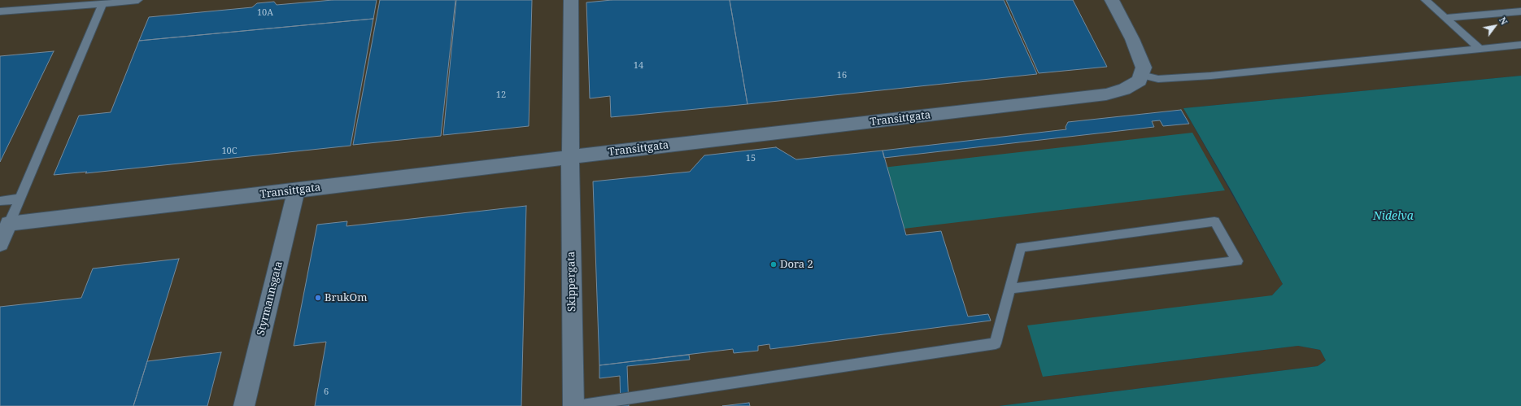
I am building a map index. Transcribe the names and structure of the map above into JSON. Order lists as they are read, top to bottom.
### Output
{
  "streets": {
    "street": ["Transittgata", "Skippergata", "Styrmannsgata"]
  },
  "crossings": [
    ["Transittgata", "Skippergata"],
    ["Transittgata", "Styrmannsgata"]
  ],
  "water": ["Nidelva"],
  "places": ["Dora 2", "BrukOm"],
  "house_numbers": [
    "10A",
    "14",
    "16",
    "12",
    "10C",
    "15",
    "6"
  ],
  "north": "top right"
}
